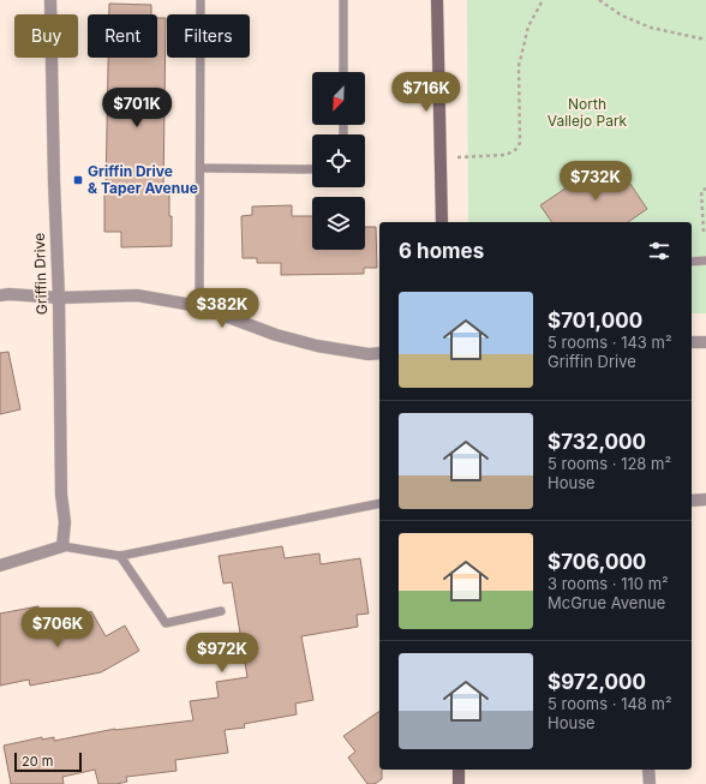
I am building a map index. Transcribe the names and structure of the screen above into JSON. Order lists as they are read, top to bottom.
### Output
{
  "streets": {
    "street": ["Griffin Drive"]
  },
  "parks": ["North Vallejo Park"],
  "places": {
    "transit": ["Griffin Drive & Taper Avenue"]
  },
  "scale_bar": "20 m",
  "north": "bottom left",
  "page": {
    "chip": ["Buy", "Rent", "Filters"],
    "price": [
      "$716K",
      "$701K",
      "$732K",
      "$382K",
      "$706K",
      "$972K"
    ],
    "heading": "6 homes",
    "list": [
      {
        "name": "$701,000",
        "note": "5 rooms · 143 m² · Griffin Drive"
      },
      {
        "name": "$732,000",
        "note": "5 rooms · 128 m² · House"
      },
      {
        "name": "$706,000",
        "note": "3 rooms · 110 m² · McGrue Avenue"
      },
      {
        "name": "$972,000",
        "note": "5 rooms · 148 m² · House"
      }
    ],
    "scale": "20 m"
  }
}
